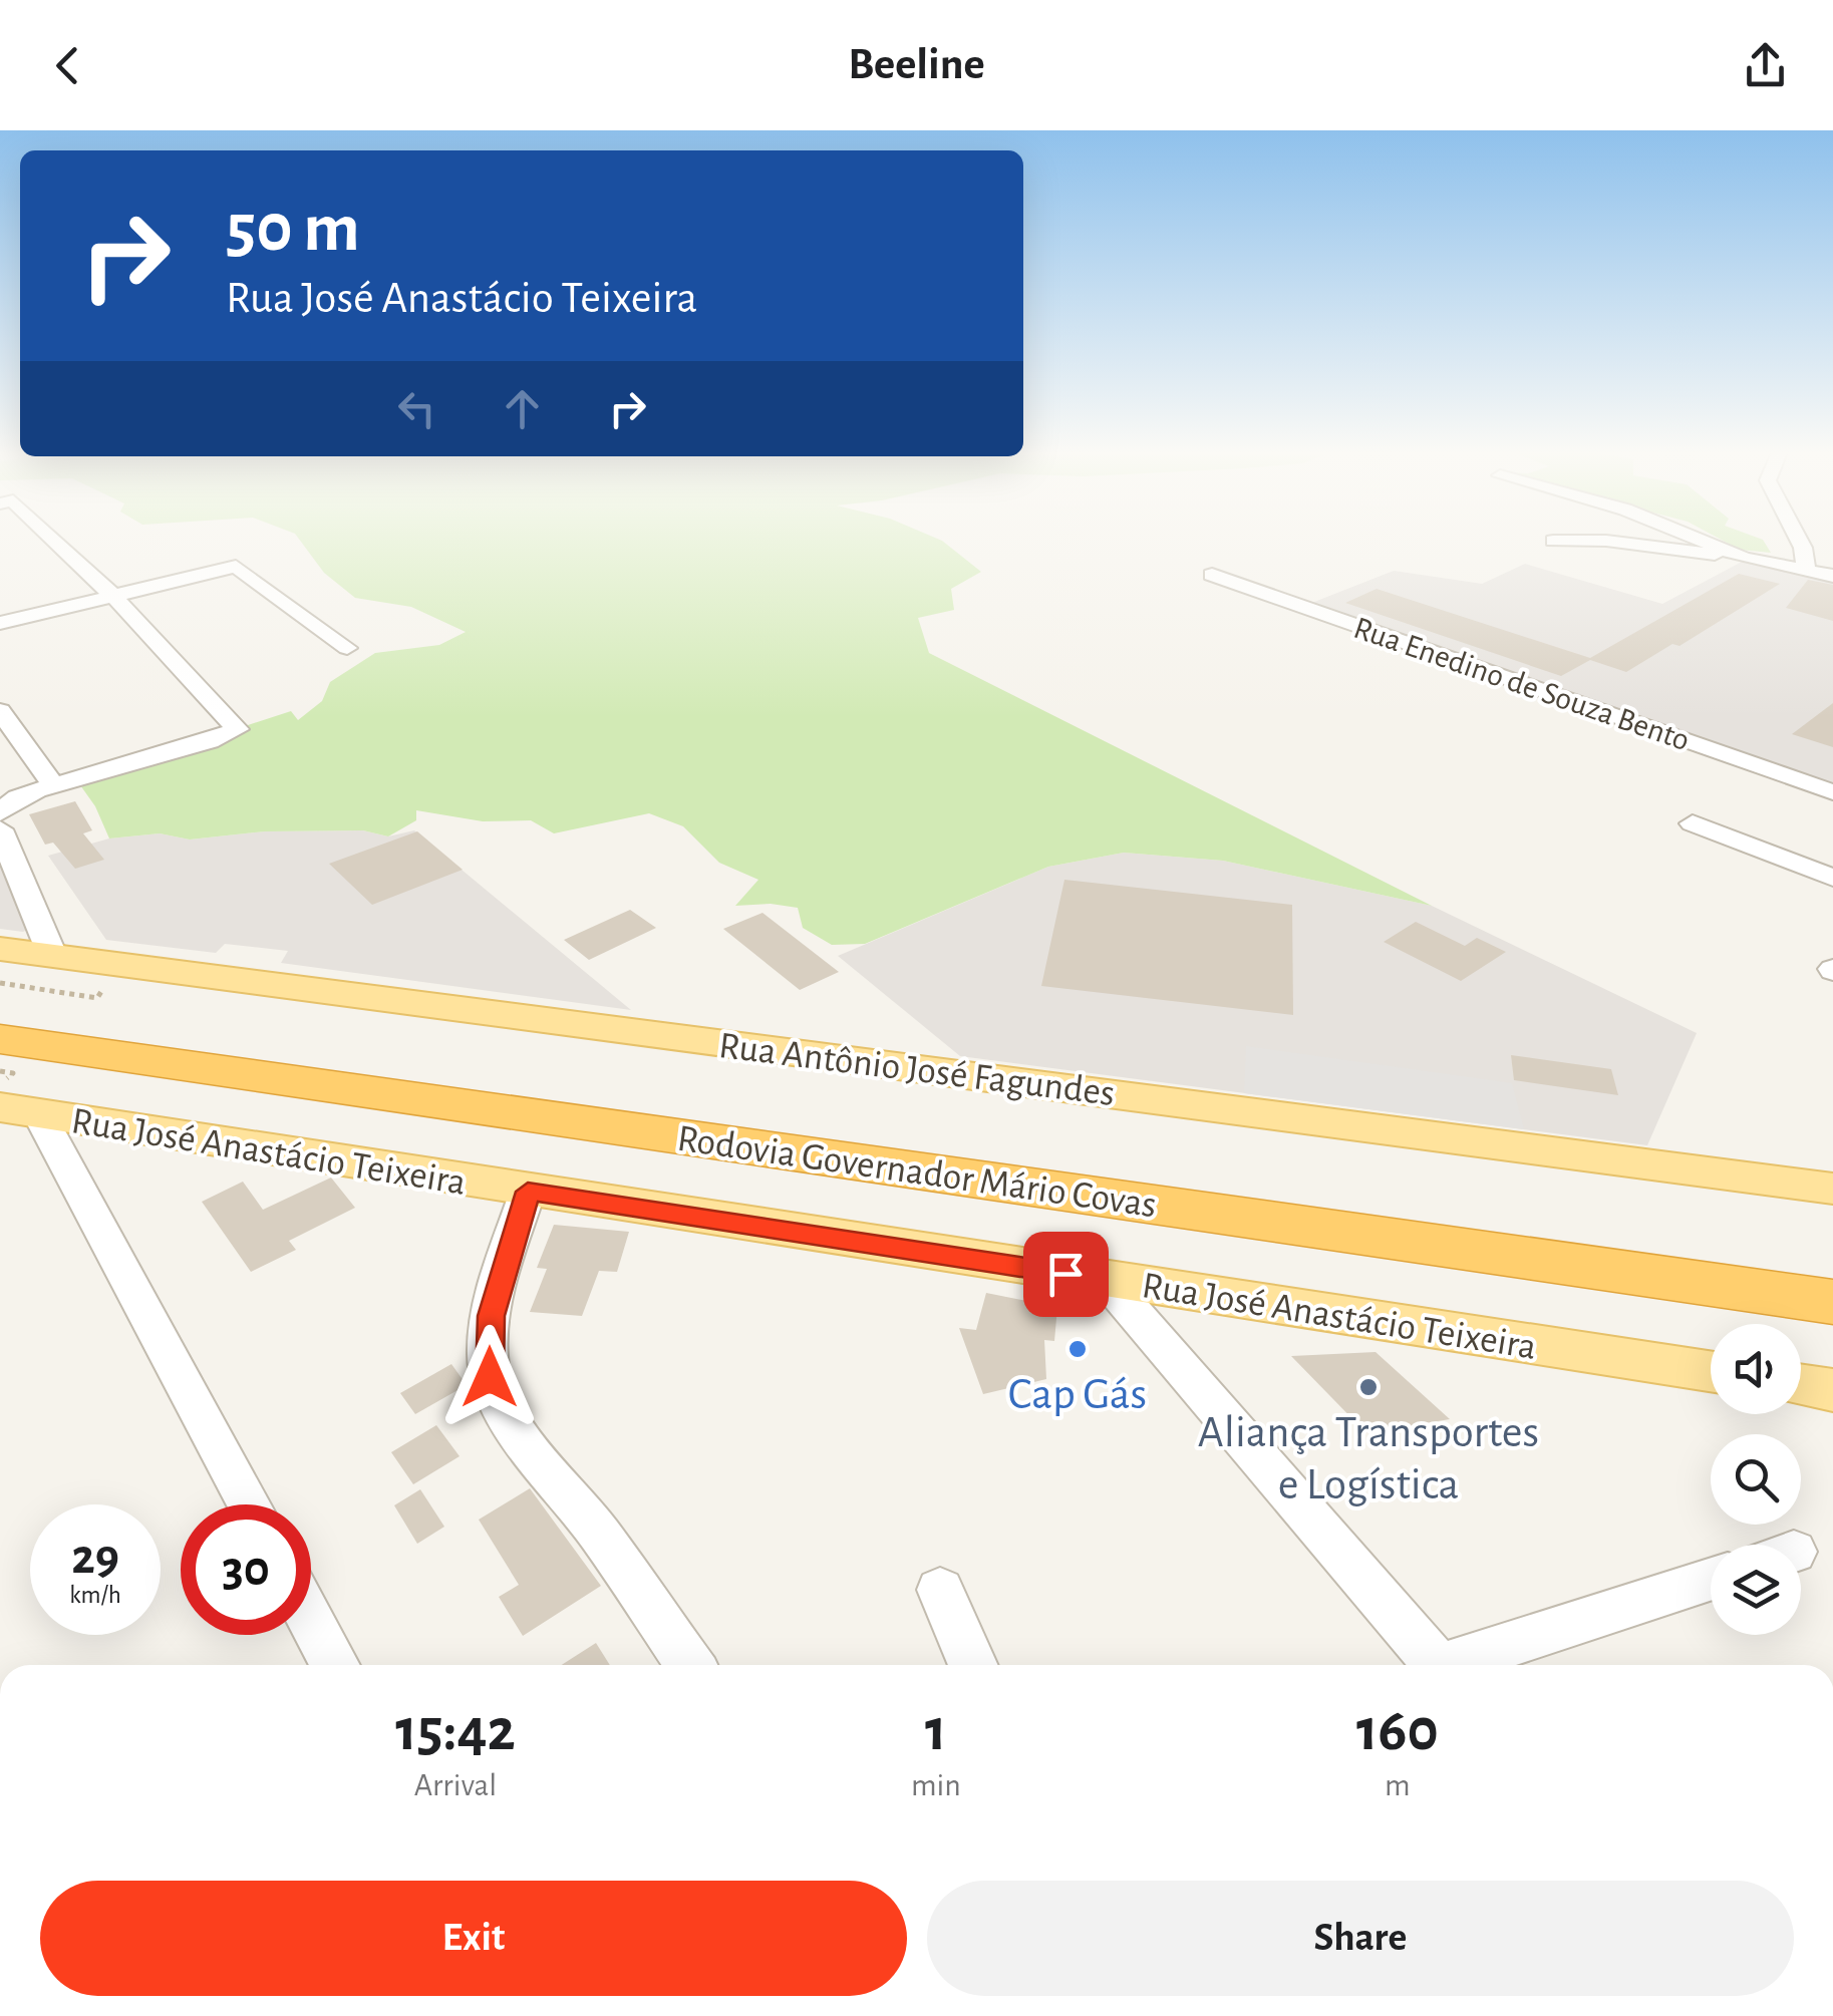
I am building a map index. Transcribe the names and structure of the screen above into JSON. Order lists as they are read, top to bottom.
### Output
{
  "streets": {
    "highway": ["Rodovia Governador Mário Covas"],
    "main road": ["Rua Antônio José Fagundes", "Rua José Anastácio Teixeira"],
    "street": ["Rua Enedino de Souza Bento"]
  },
  "places": ["Cap Gás", "Aliança Transportes e Logística"],
  "page": {
    "header": "Beeline",
    "turn": ["50 m", "Rua José Anastácio Teixeira"],
    "speed": "29 km/h",
    "limit": "30",
    "eta": [
      "15:42",
      "Arrival",
      "1",
      "min",
      "160",
      "m"
    ],
    "buttons": ["Exit", "Share"]
  }
}
